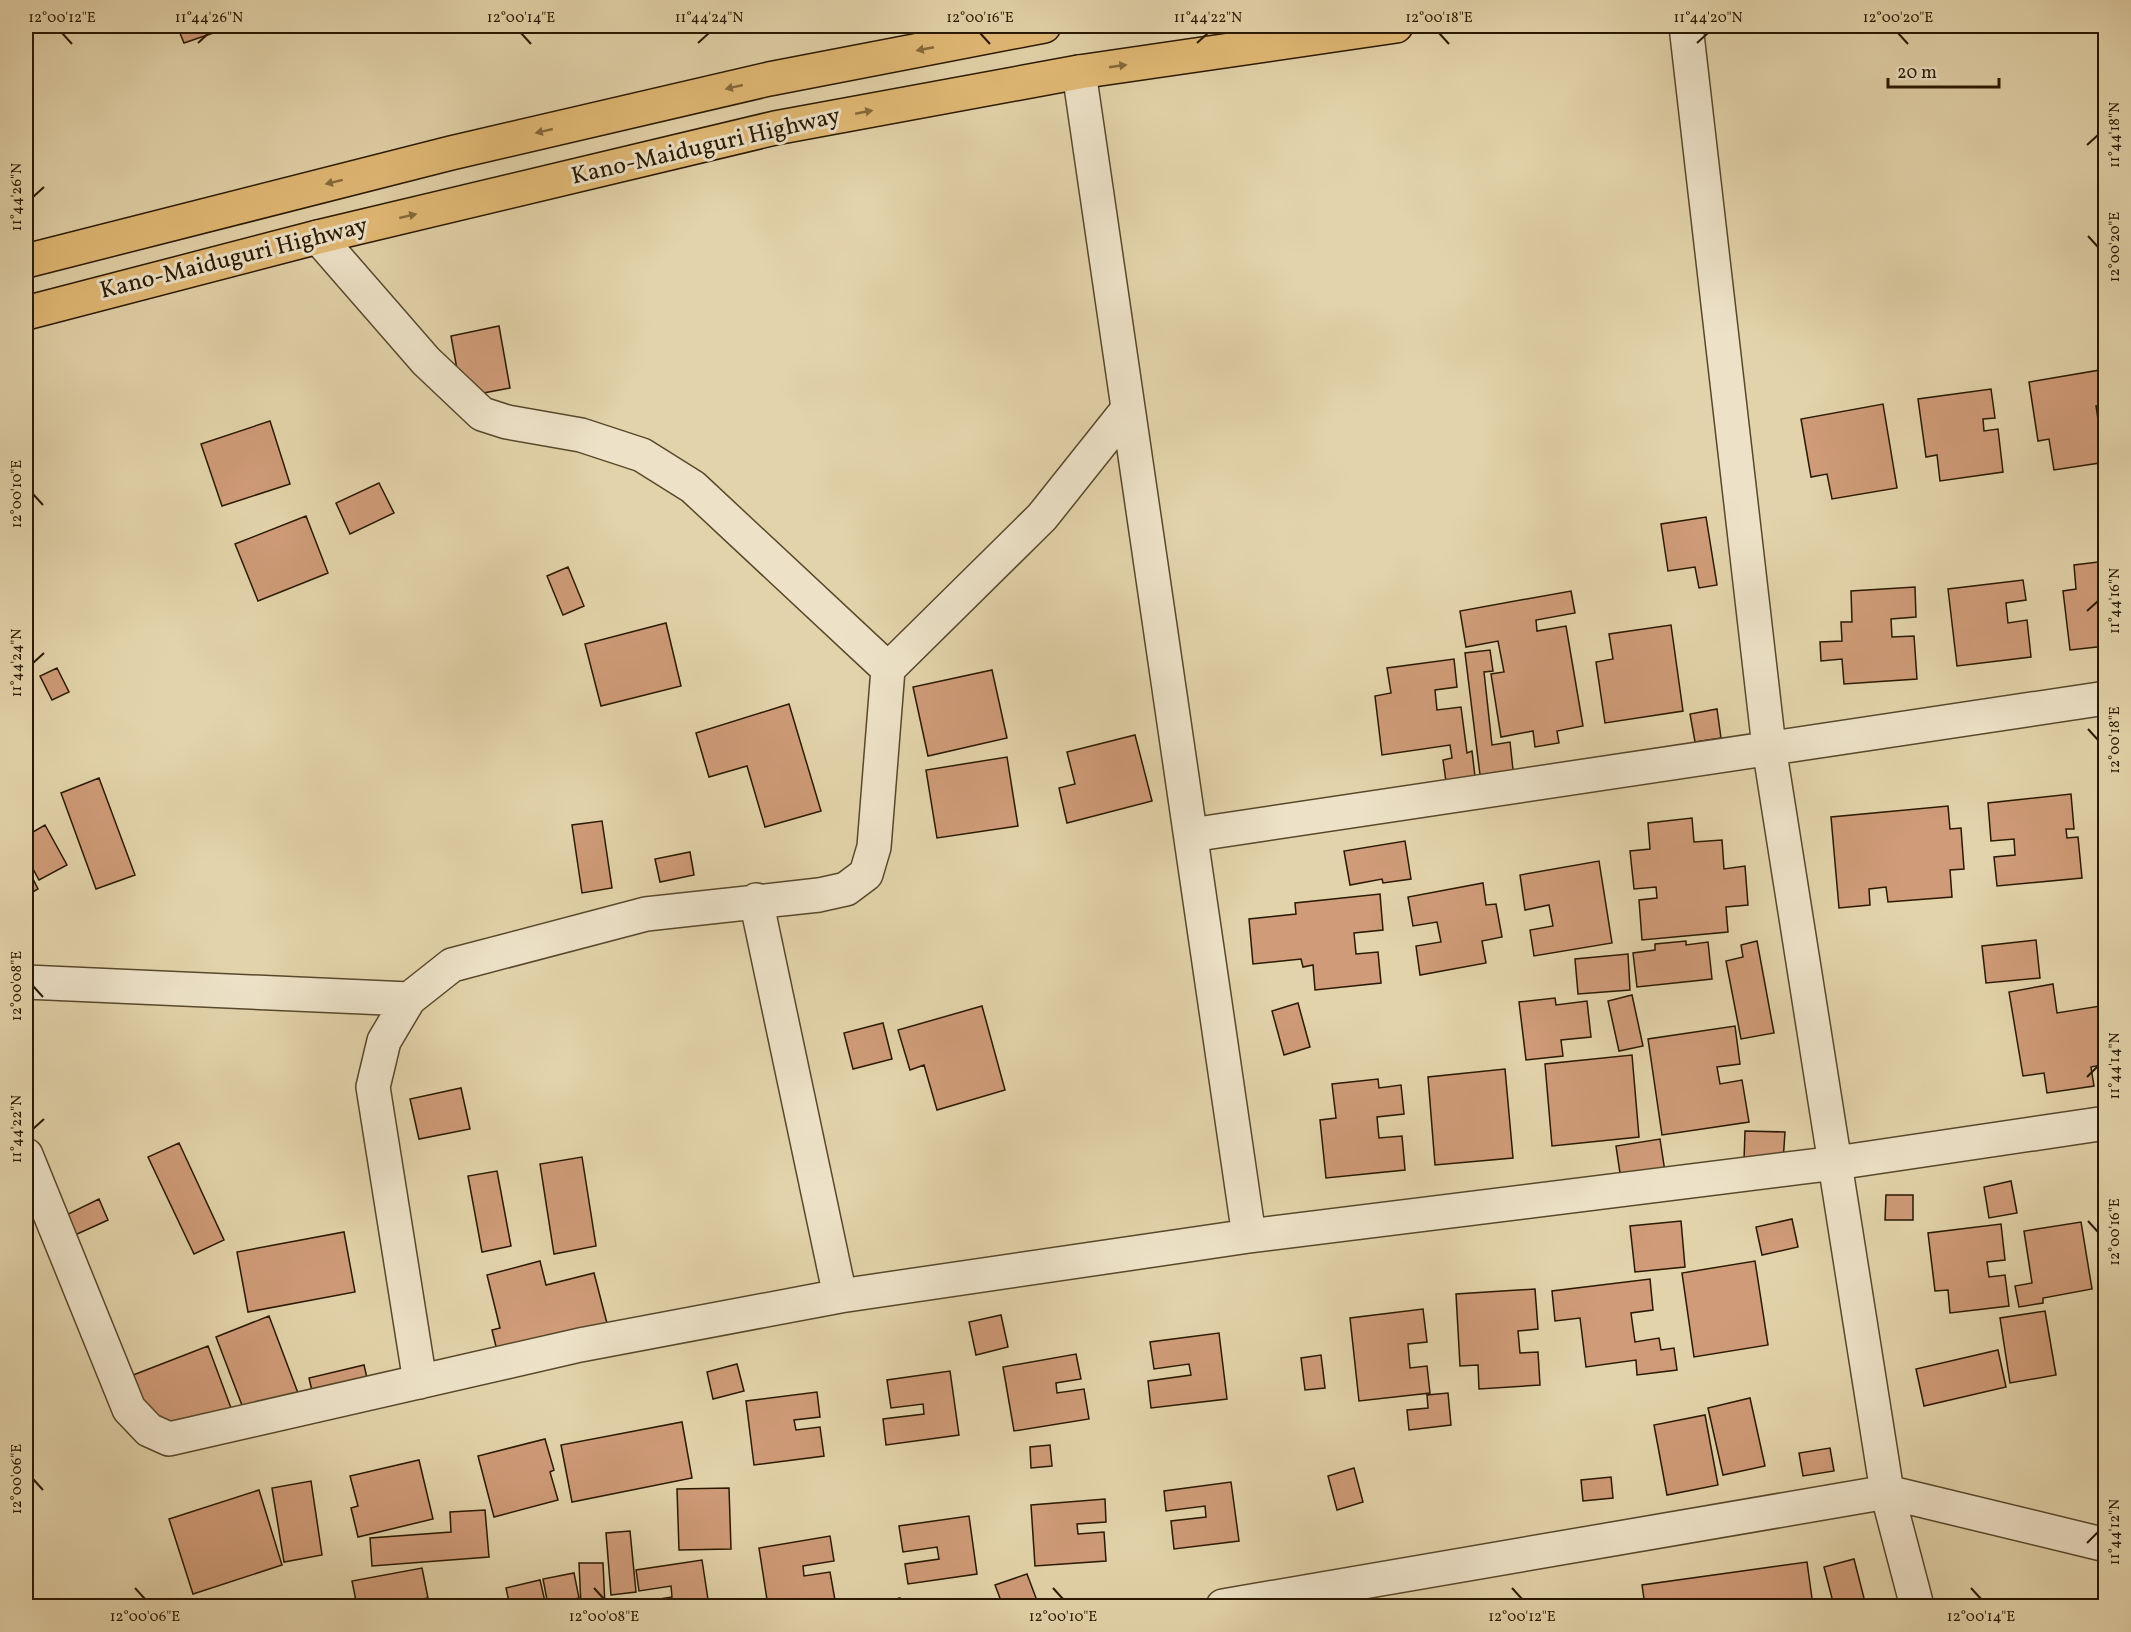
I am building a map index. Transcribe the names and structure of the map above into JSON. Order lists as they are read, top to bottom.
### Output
{
  "streets": {
    "highway": ["Kano-Maiduguri Highway"]
  },
  "scale_bar": "20 m",
  "coordinates": [
    "12°00'12\"E",
    "11°44'26\"N",
    "12°00'14\"E",
    "11°44'24\"N",
    "12°00'16\"E",
    "11°44'22\"N",
    "12°00'18\"E",
    "11°44'20\"N",
    "12°00'20\"E",
    "11°44'18\"N",
    "12°00'10\"E",
    "11°44'16\"N",
    "12°00'08\"E",
    "11°44'14\"N",
    "12°00'06\"E",
    "11°44'12\"N"
  ]
}
